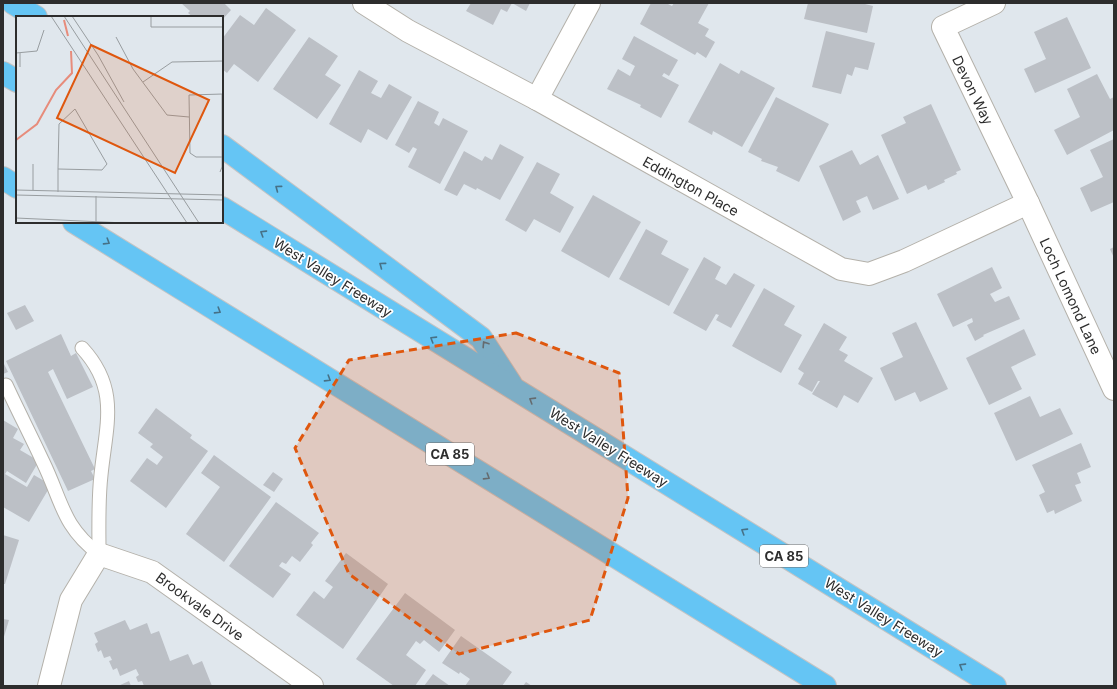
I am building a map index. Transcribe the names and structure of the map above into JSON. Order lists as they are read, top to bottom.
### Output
{
  "streets": {
    "highway": ["West Valley Freeway", "CA 85"],
    "street": [
      "Devon Way",
      "Eddington Place",
      "Loch Lomond Lane",
      "Brookvale Drive"
    ]
  },
  "crossings": [
    ["Devon Way", "Eddington Place"],
    ["Devon Way", "Loch Lomond Lane"],
    ["Eddington Place", "Loch Lomond Lane"]
  ]
}
